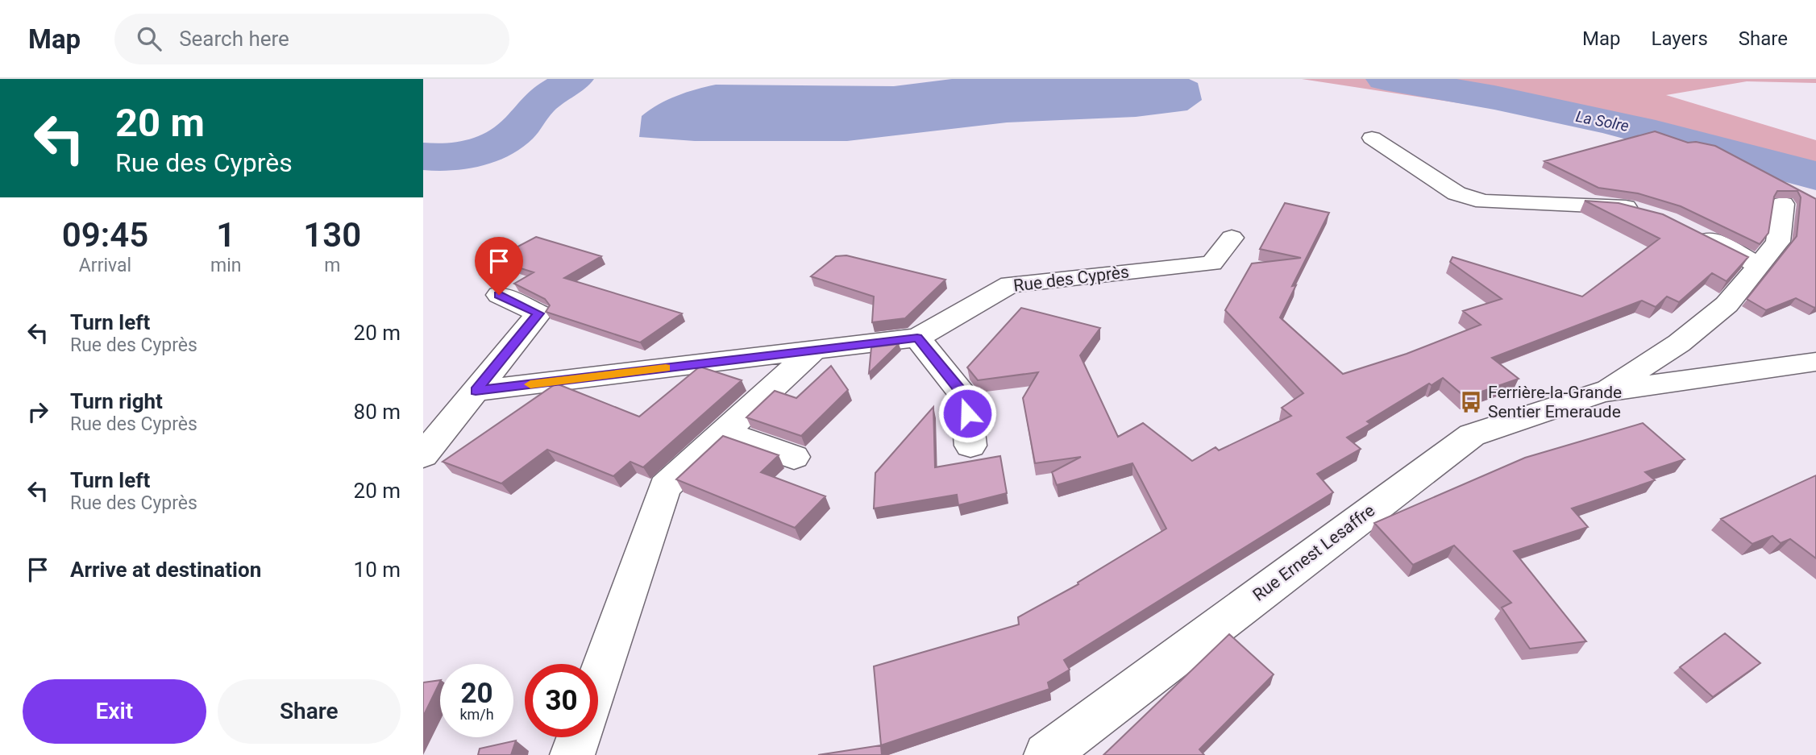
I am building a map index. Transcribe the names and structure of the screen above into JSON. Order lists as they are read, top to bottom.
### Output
{
  "streets": {
    "street": ["Rue des Cyprès", "Rue Ernest Lesaffre"]
  },
  "water": ["La Solre"],
  "places": {
    "bus stop": ["Ferrière-la-Grande Sentier Emeraude"]
  },
  "page": {
    "header": "Map",
    "search": "Search here",
    "nav": ["Map", "Layers", "Share"],
    "turn": ["20 m", "Rue des Cyprès"],
    "eta": [
      "09:45",
      "Arrival",
      "1",
      "min",
      "130",
      "m"
    ],
    "list": [
      {
        "name": "Turn left",
        "note": "Rue des Cyprès",
        "value": "20 m"
      },
      {
        "name": "Turn right",
        "note": "Rue des Cyprès",
        "value": "80 m"
      },
      {
        "name": "Turn left",
        "note": "Rue des Cyprès",
        "value": "20 m"
      },
      {
        "name": "Arrive at destination",
        "value": "10 m"
      }
    ],
    "speed": "20 km/h",
    "limit": "30",
    "buttons": ["Exit", "Share"]
  }
}
